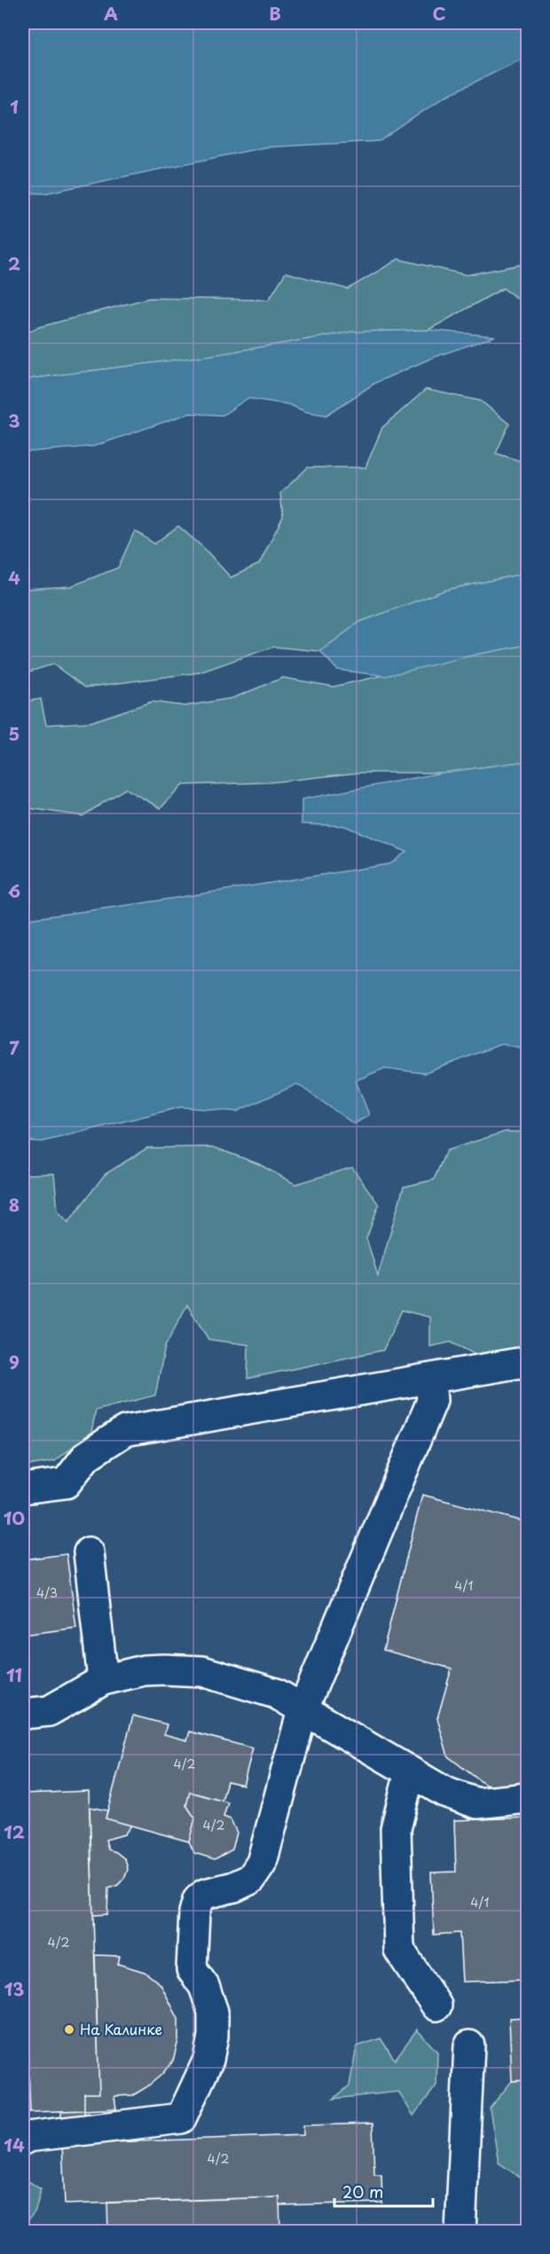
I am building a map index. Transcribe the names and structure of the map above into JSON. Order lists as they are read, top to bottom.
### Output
{
  "places": ["На Калинке"],
  "house_numbers": [
    "4/1",
    "4/3",
    "4/2",
    "4/2",
    "4/1",
    "4/2",
    "4/2"
  ],
  "scale_bar": "20 m",
  "grid": {
    "columns": ["A", "B", "C"],
    "rows": [
      "1",
      "2",
      "3",
      "4",
      "5",
      "6",
      "7",
      "8",
      "9",
      "10",
      "11",
      "12",
      "13",
      "14"
    ]
  }
}
